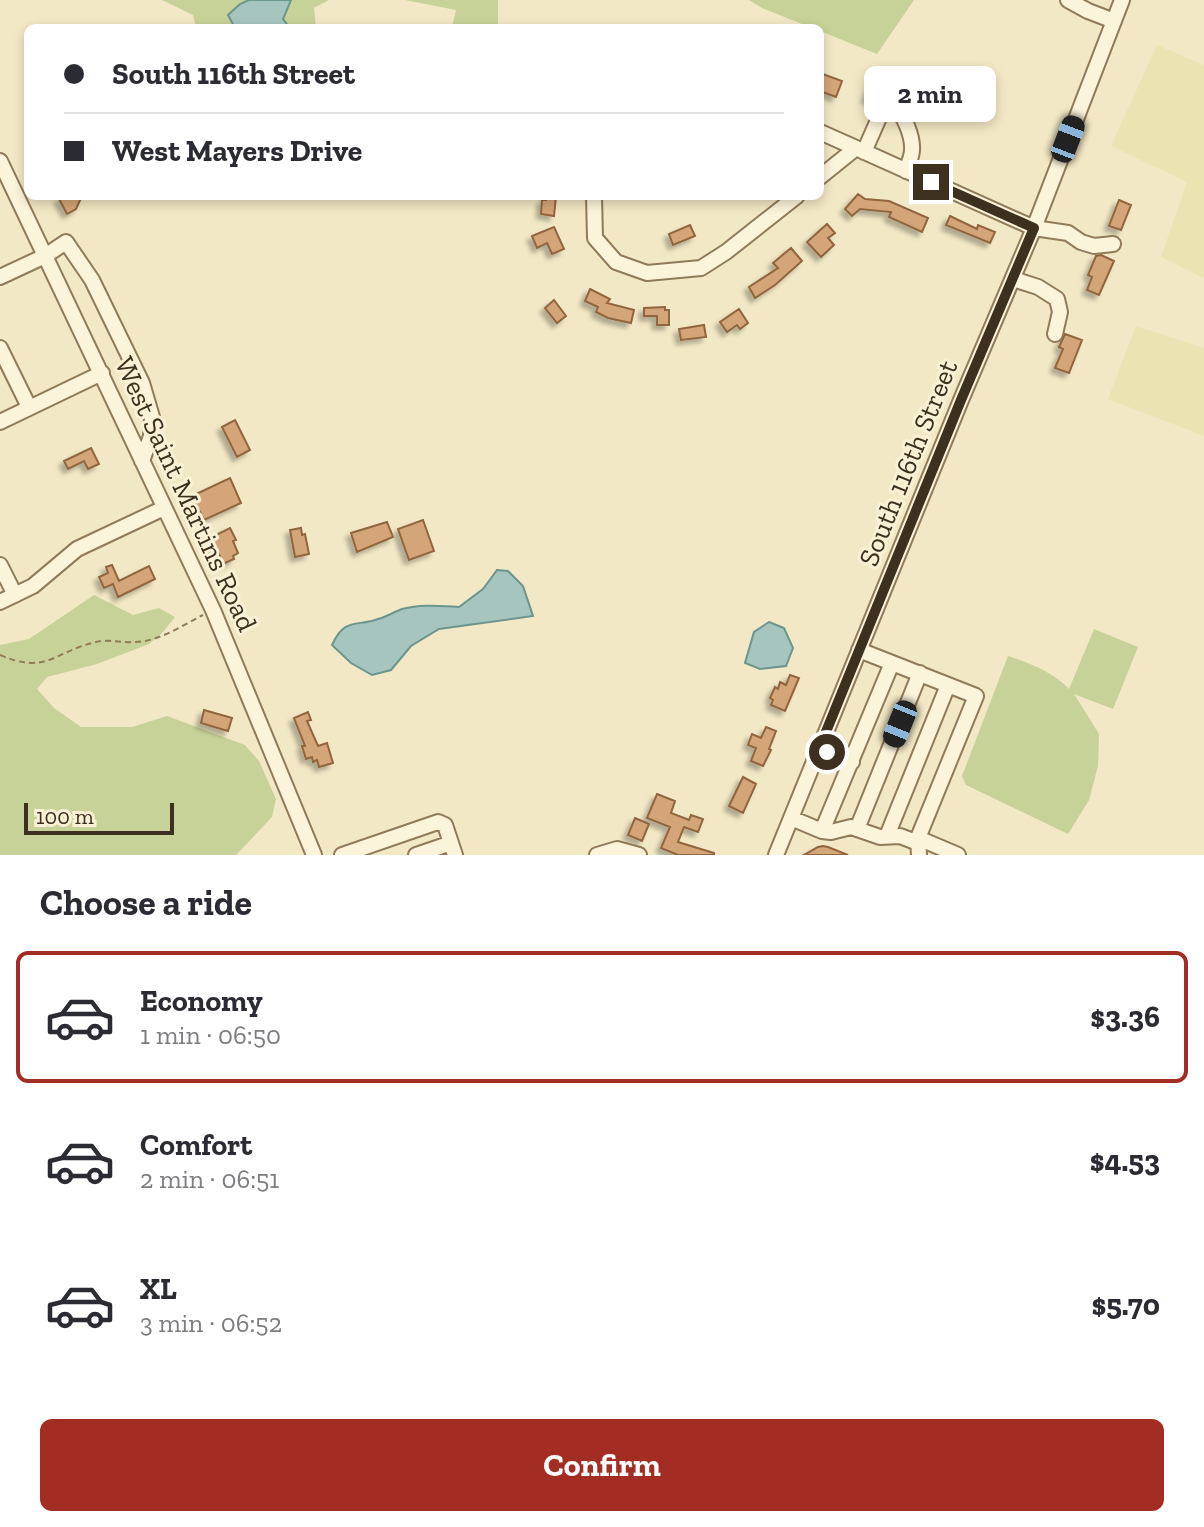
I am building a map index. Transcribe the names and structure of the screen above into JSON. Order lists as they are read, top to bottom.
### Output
{
  "streets": {
    "street": ["South 116th Street", "West Saint Martins Road"]
  },
  "scale_bar": "100 m",
  "page": {
    "banner": ["South 116th Street", "West Mayers Drive"],
    "bubble": "2 min",
    "scale": "100 m",
    "heading": "Choose a ride",
    "list": [
      {
        "name": "Economy",
        "note": "1 min · 06:50",
        "value": "$3.36"
      },
      {
        "name": "Comfort",
        "note": "2 min · 06:51",
        "value": "$4.53"
      },
      {
        "name": "XL",
        "note": "3 min · 06:52",
        "value": "$5.70"
      }
    ],
    "buttons": "Confirm"
  }
}
